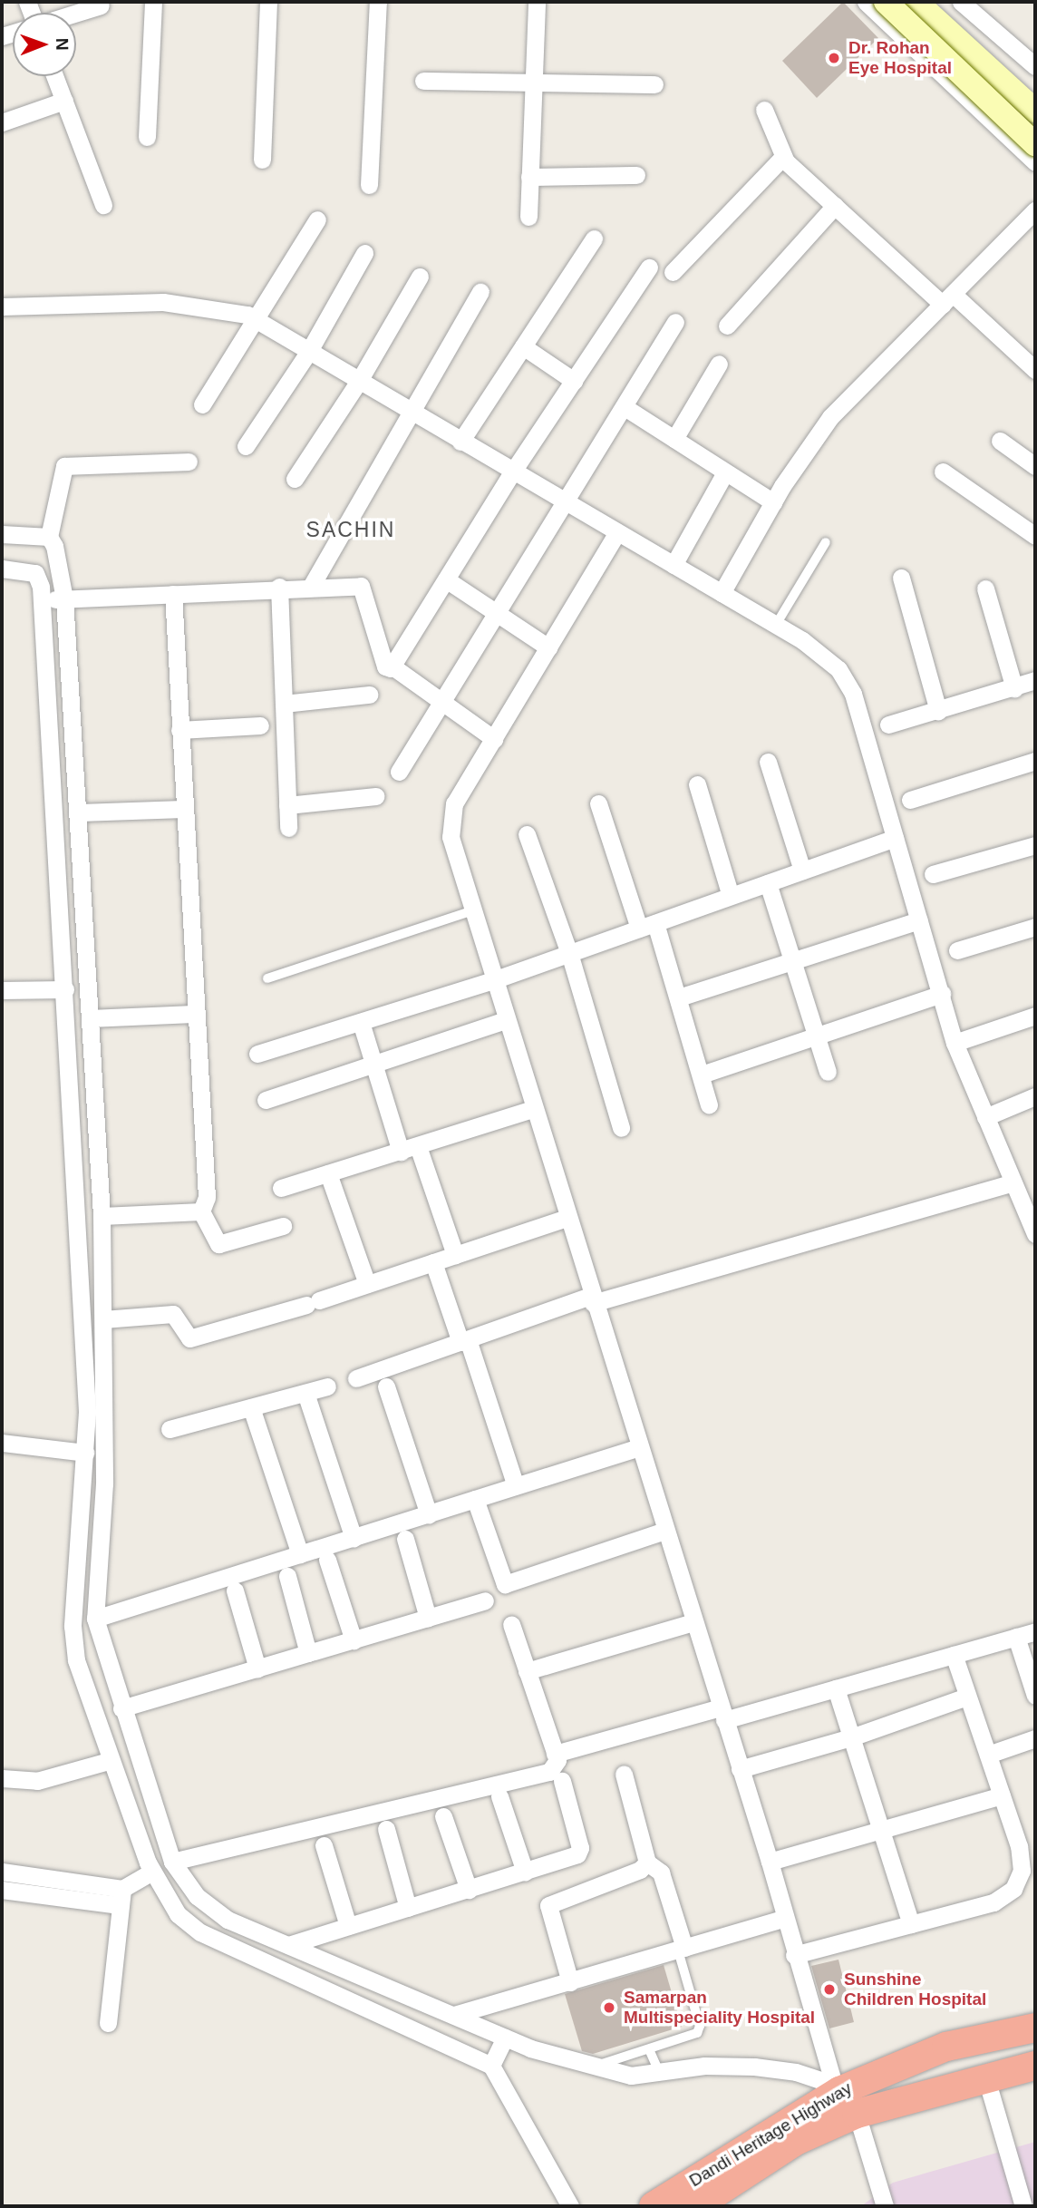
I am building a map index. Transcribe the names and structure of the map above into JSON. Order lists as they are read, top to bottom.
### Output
{
  "streets": {
    "highway": ["Dandi Heritage Highway"]
  },
  "districts": ["SACHIN"],
  "places": ["Dr. Rohan Eye Hospital", "Sunshine Children Hospital", "Samarpan Multispeciality Hospital"],
  "north": "right"
}
